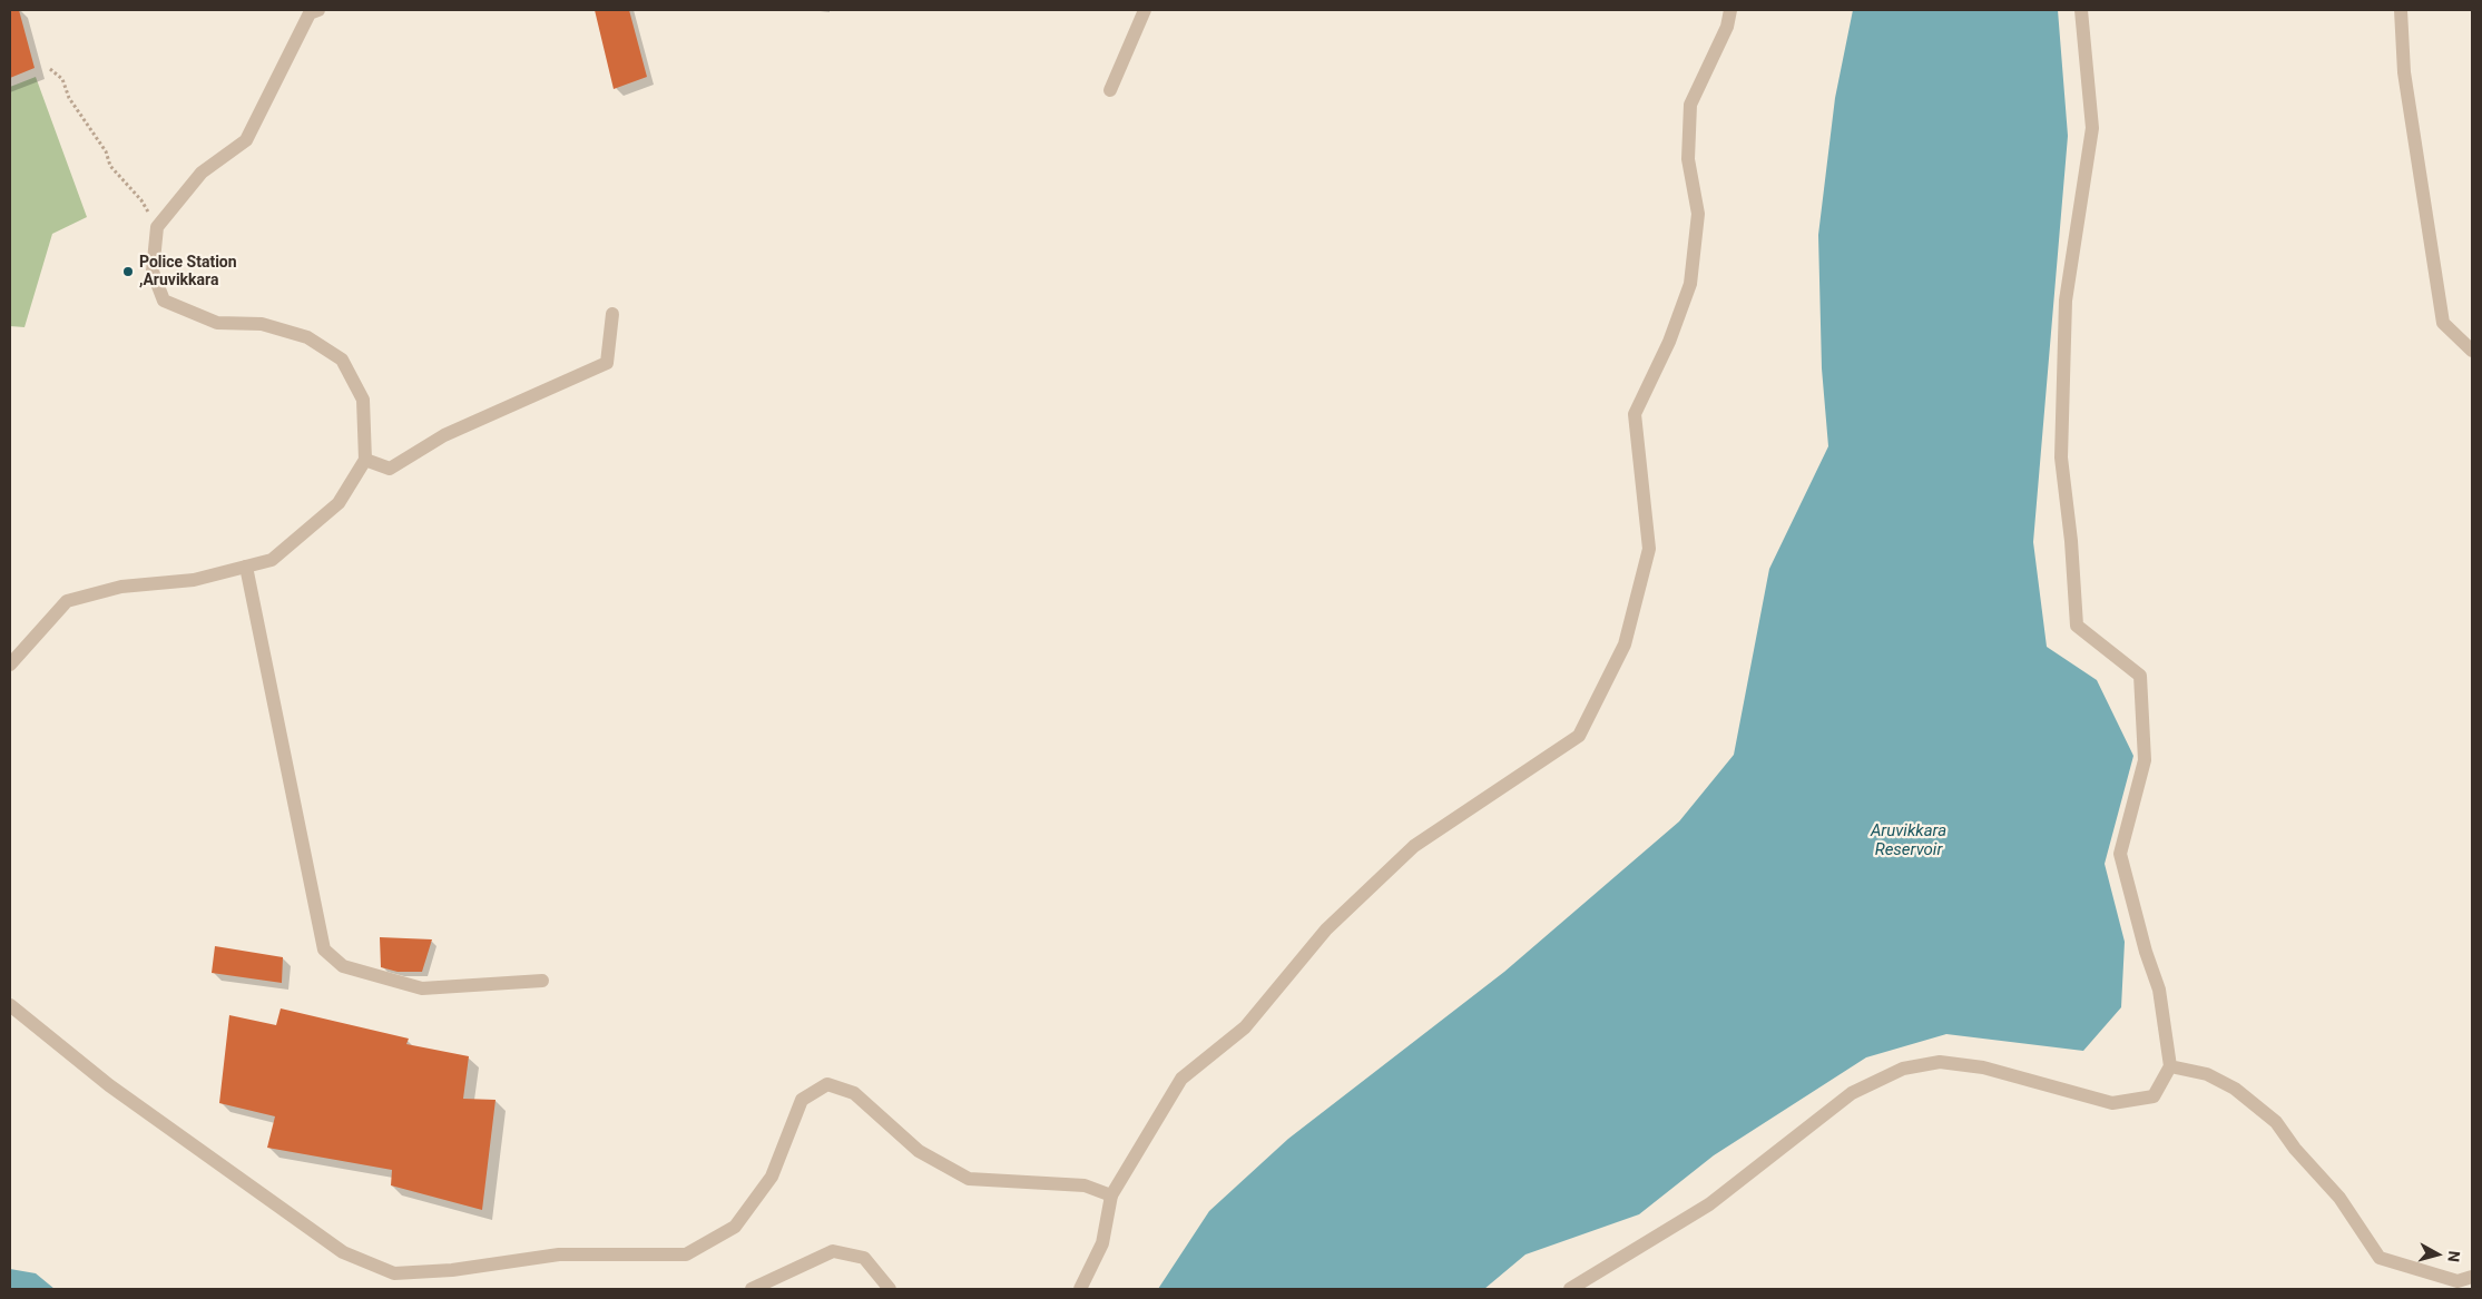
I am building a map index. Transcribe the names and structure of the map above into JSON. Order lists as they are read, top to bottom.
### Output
{
  "water": ["Aruvikkara Reservoir"],
  "places": ["Police Station ,Aruvikkara"],
  "north": "right"
}
